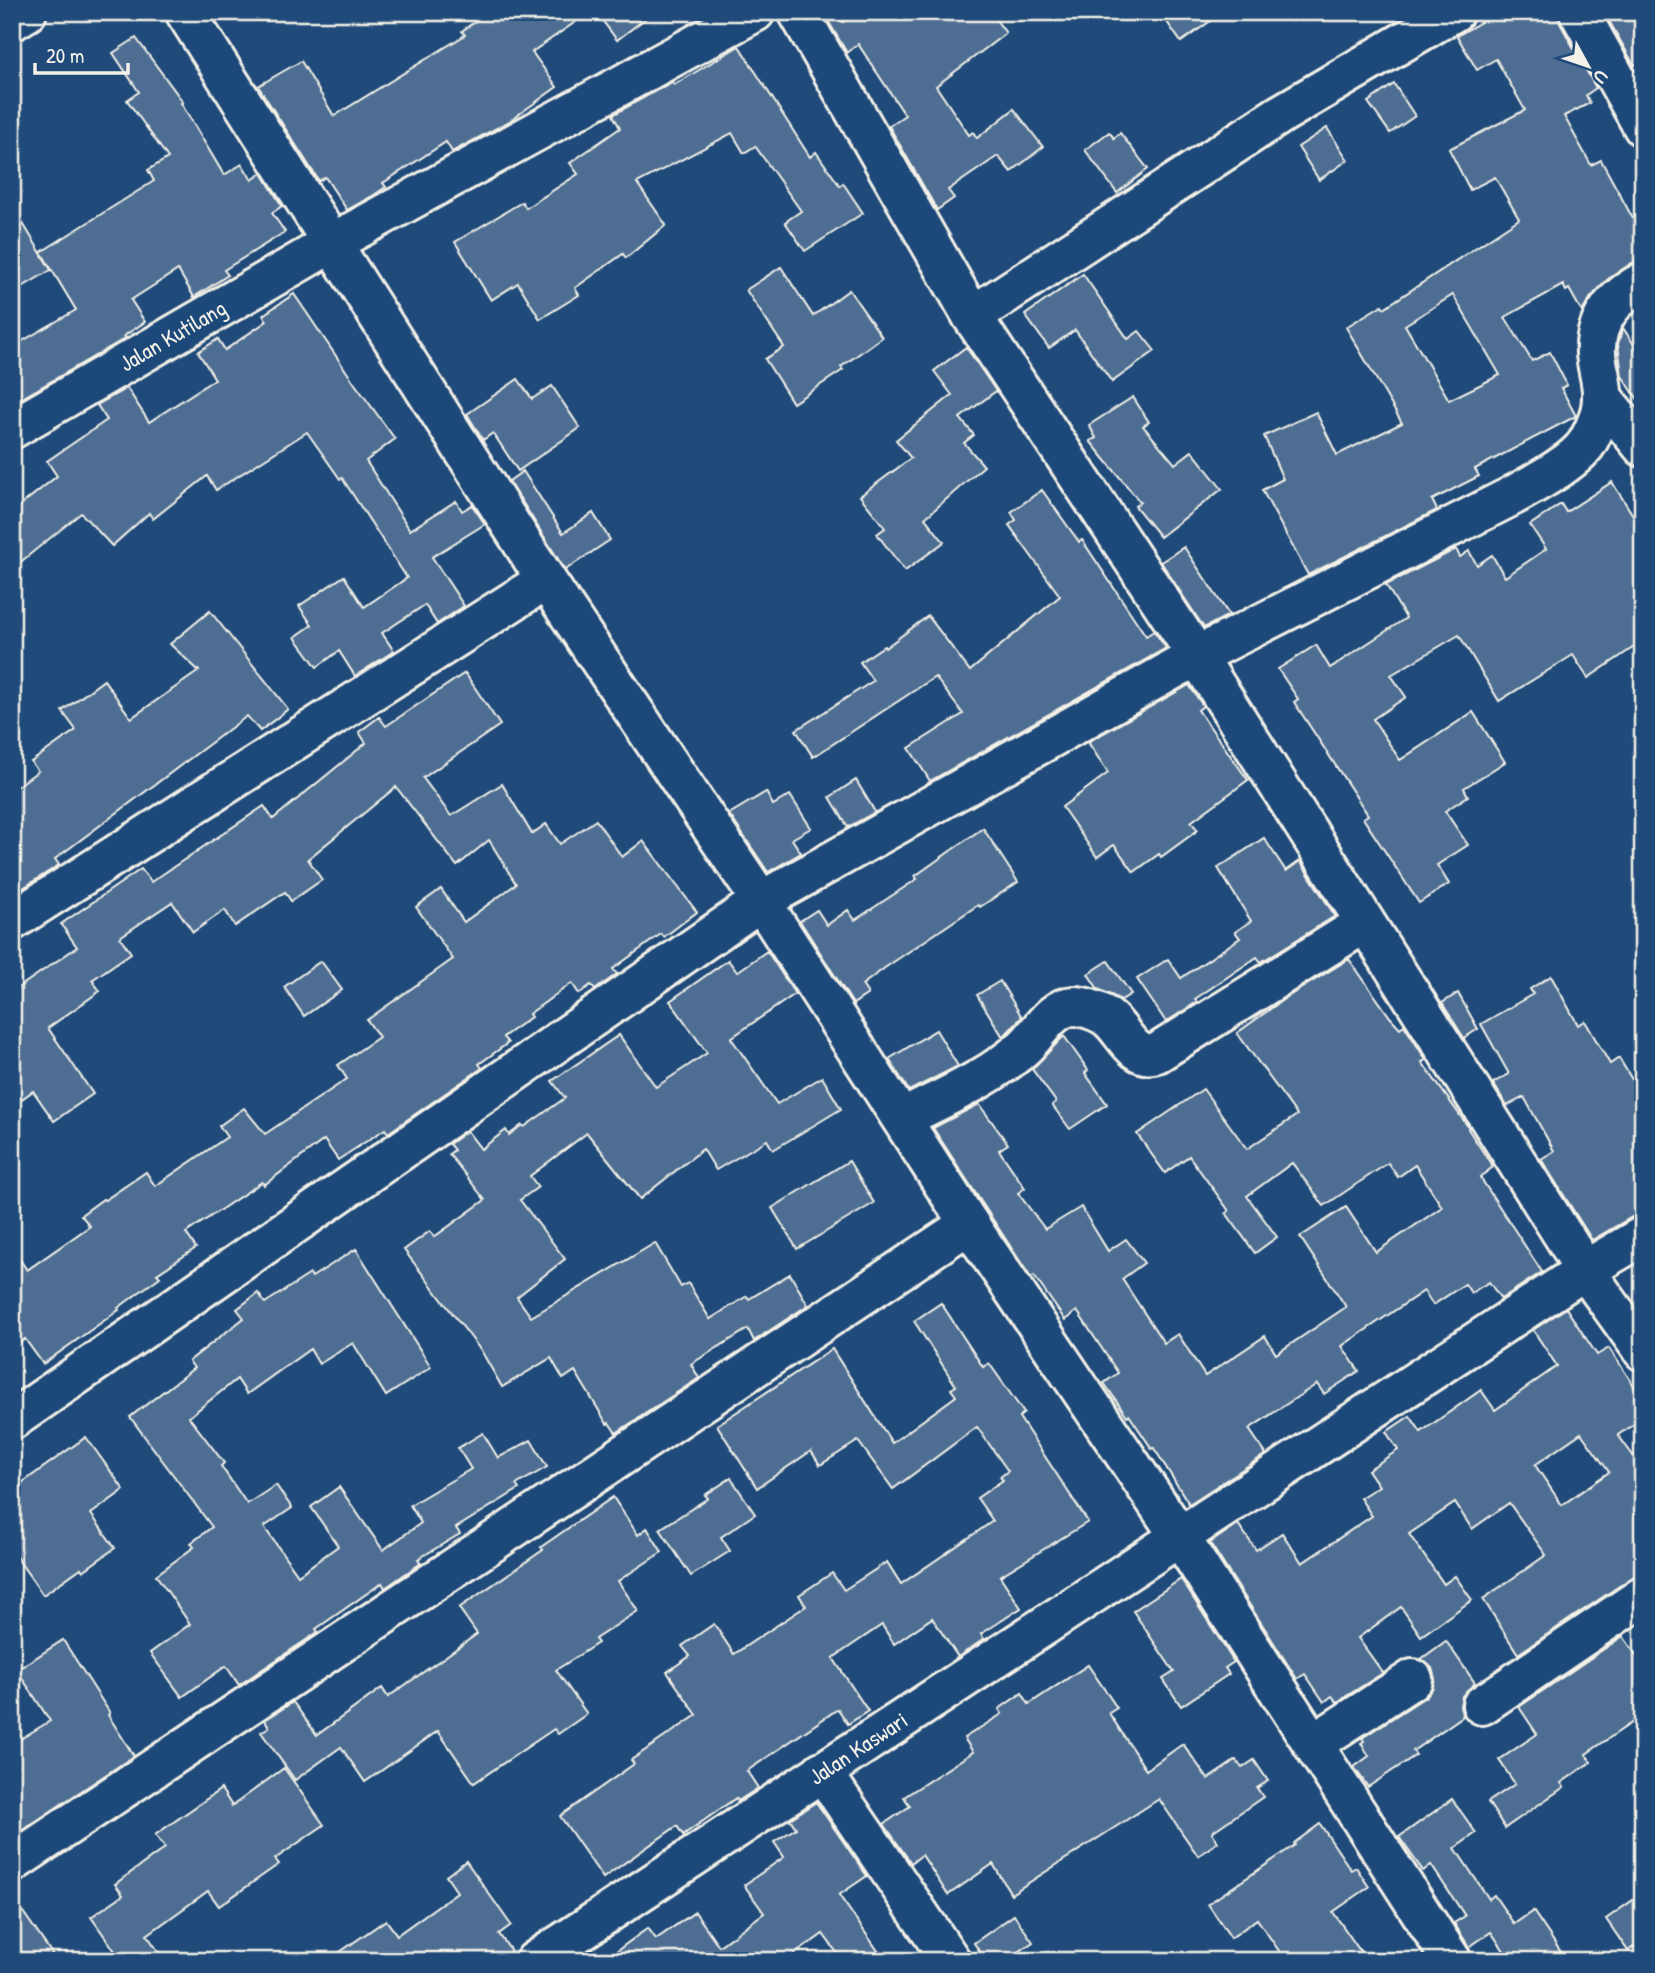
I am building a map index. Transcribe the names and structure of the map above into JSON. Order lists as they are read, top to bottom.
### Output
{
  "streets": {
    "street": ["Jalan Kutilang", "Jalan Kaswari"]
  },
  "scale_bar": "20 m",
  "north": "bottom right"
}
